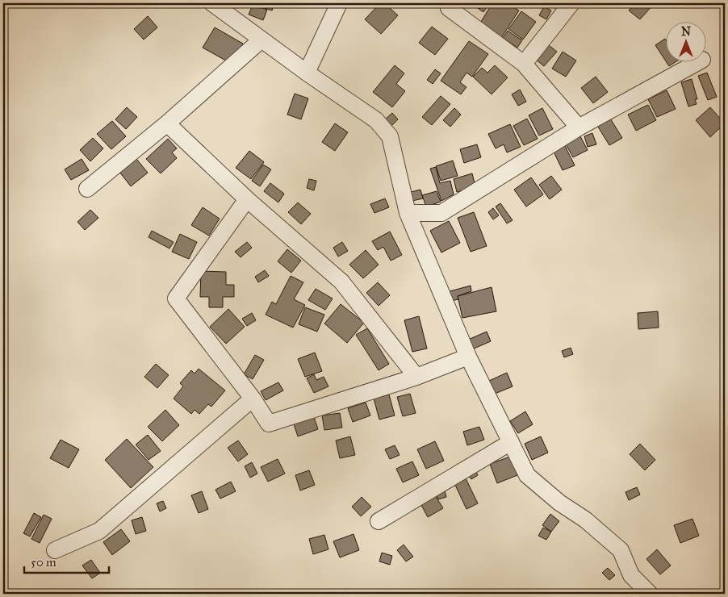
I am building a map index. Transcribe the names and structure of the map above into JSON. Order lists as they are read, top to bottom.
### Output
{
  "scale_bar": "50 m",
  "north": "top"
}
